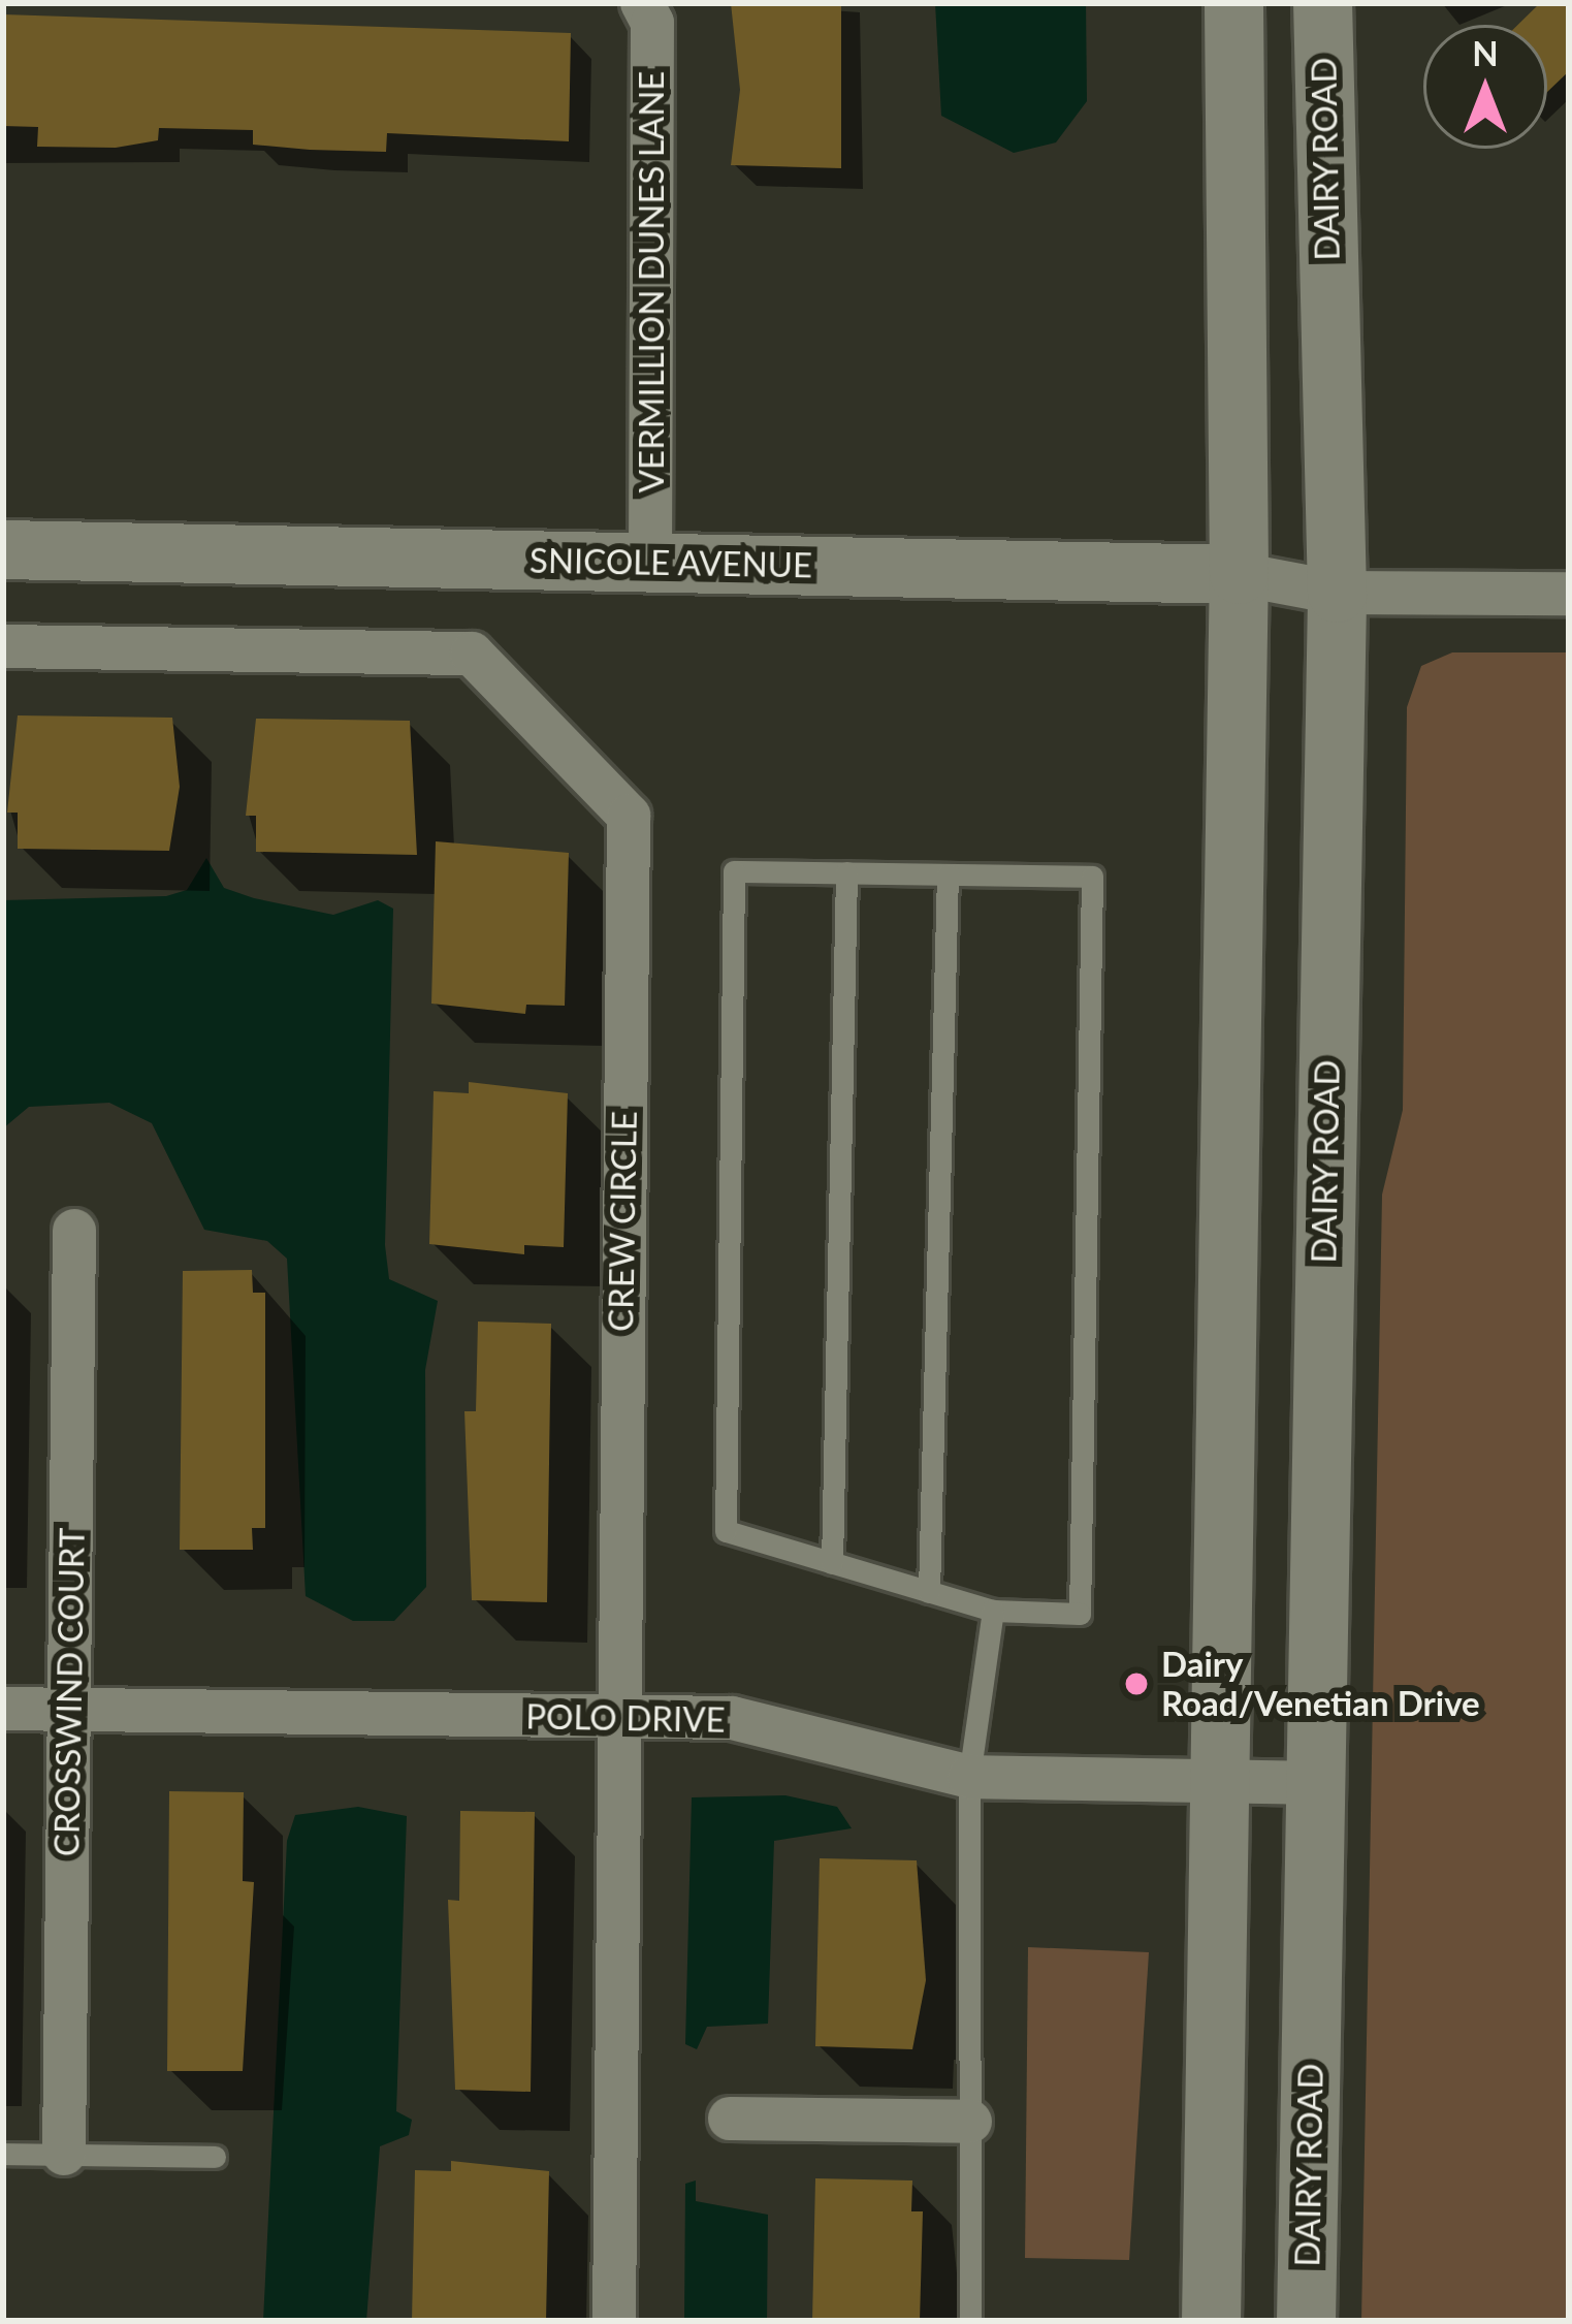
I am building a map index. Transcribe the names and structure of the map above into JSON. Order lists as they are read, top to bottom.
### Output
{
  "streets": {
    "street": [
      "DAIRY ROAD",
      "VERMILLION DUNES LANE",
      "SNICOLE AVENUE",
      "CREW CIRCLE",
      "CROSSWIND COURT",
      "POLO DRIVE"
    ]
  },
  "crossings": [
    ["DAIRY ROAD", "SNICOLE AVENUE"],
    ["DAIRY ROAD", "POLO DRIVE"],
    ["VERMILLION DUNES LANE", "SNICOLE AVENUE"],
    ["CREW CIRCLE", "POLO DRIVE"],
    ["CROSSWIND COURT", "POLO DRIVE"]
  ],
  "places": ["Dairy Road/Venetian Drive"],
  "north": "top"
}
